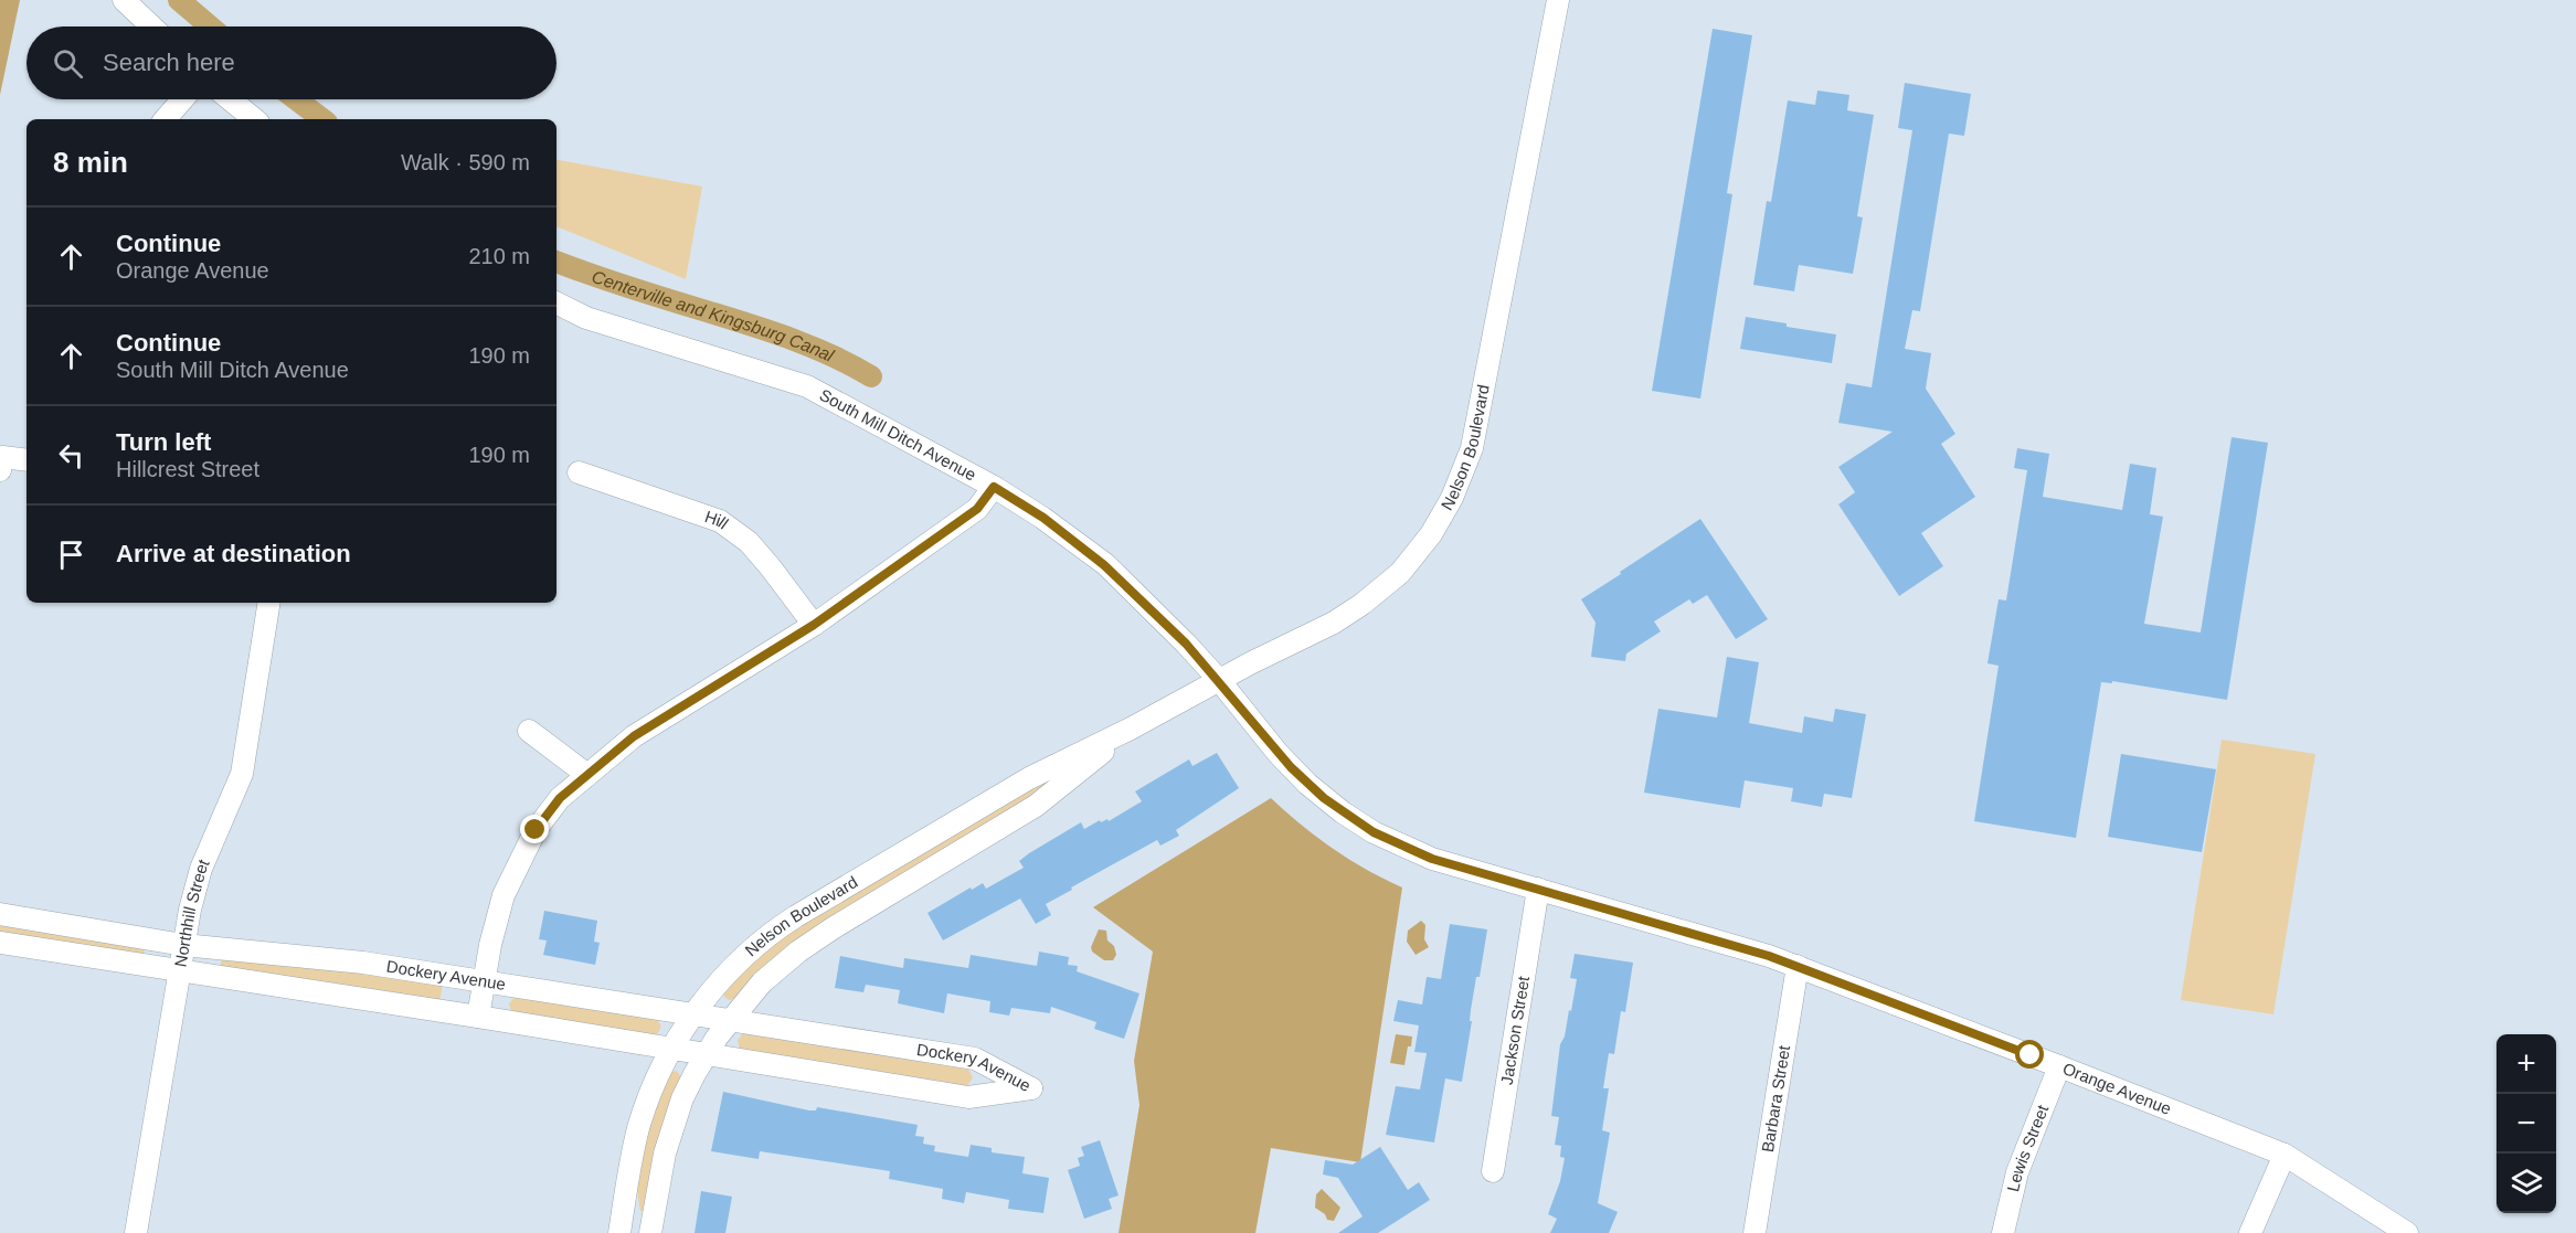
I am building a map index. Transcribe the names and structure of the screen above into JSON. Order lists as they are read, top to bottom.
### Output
{
  "streets": {
    "street": [
      "South Mill Ditch Avenue",
      "Nelson Boulevard",
      "Hill",
      "Northhill Street",
      "Dockery Avenue",
      "Jackson Street",
      "Orange Avenue",
      "Barbara Street",
      "Lewis Street"
    ]
  },
  "crossings": [
    ["South Mill Ditch Avenue", "Nelson Boulevard"],
    ["South Mill Ditch Avenue", "Orange Avenue"],
    ["Nelson Boulevard", "Dockery Avenue"],
    ["Northhill Street", "Dockery Avenue"],
    ["Jackson Street", "Orange Avenue"],
    ["Orange Avenue", "Barbara Street"],
    ["Orange Avenue", "Lewis Street"]
  ],
  "water": ["Centerville and Kingsburg Canal"],
  "page": {
    "search": "Search here",
    "heading": ["8 min", "Walk · 590 m"],
    "list": [
      ["Continue", "Orange Avenue", "210 m"],
      ["Continue", "South Mill Ditch Avenue", "190 m"],
      ["Turn left", "Hillcrest Street", "190 m"],
      "Arrive at destination"
    ],
    "map_buttons": ["+", "−"]
  }
}
